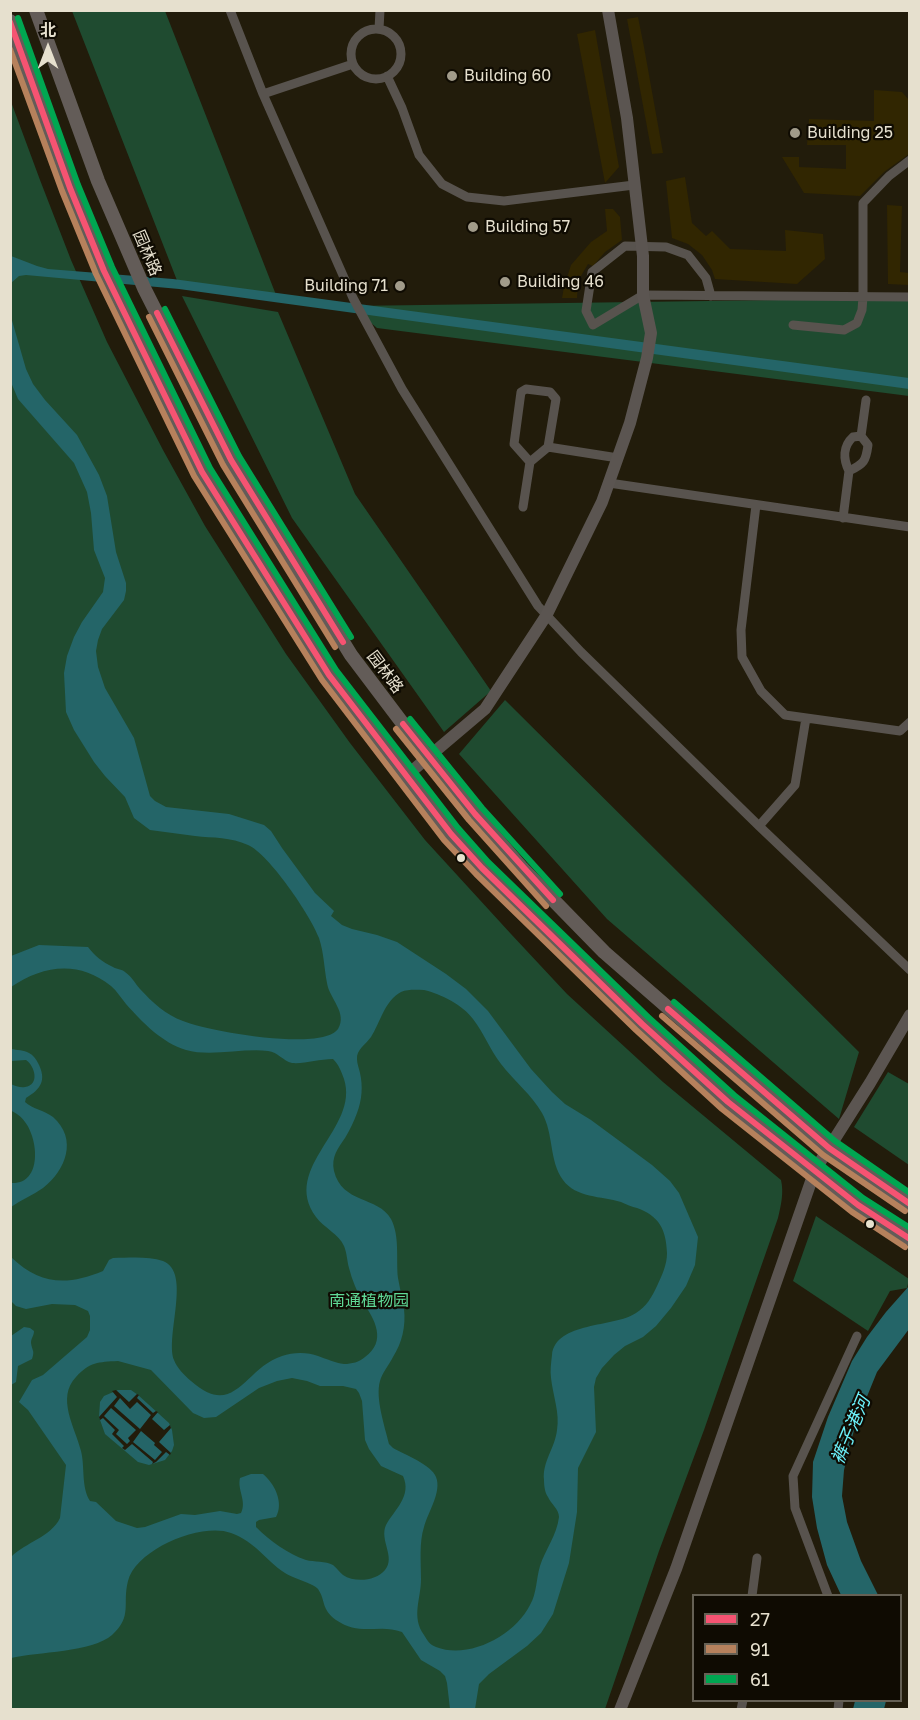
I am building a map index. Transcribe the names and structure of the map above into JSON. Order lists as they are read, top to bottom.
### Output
{
  "streets": {
    "main road": ["园林路"]
  },
  "water": ["裤子港河"],
  "parks": ["南通植物园"],
  "places": [
    "Building 60",
    "Building 25",
    "Building 57",
    "Building 46",
    "Building 71"
  ],
  "lines": ["transit line 61", "transit line 27", "transit line 91"],
  "legend": ["27", "91", "61"],
  "north": "top"
}
